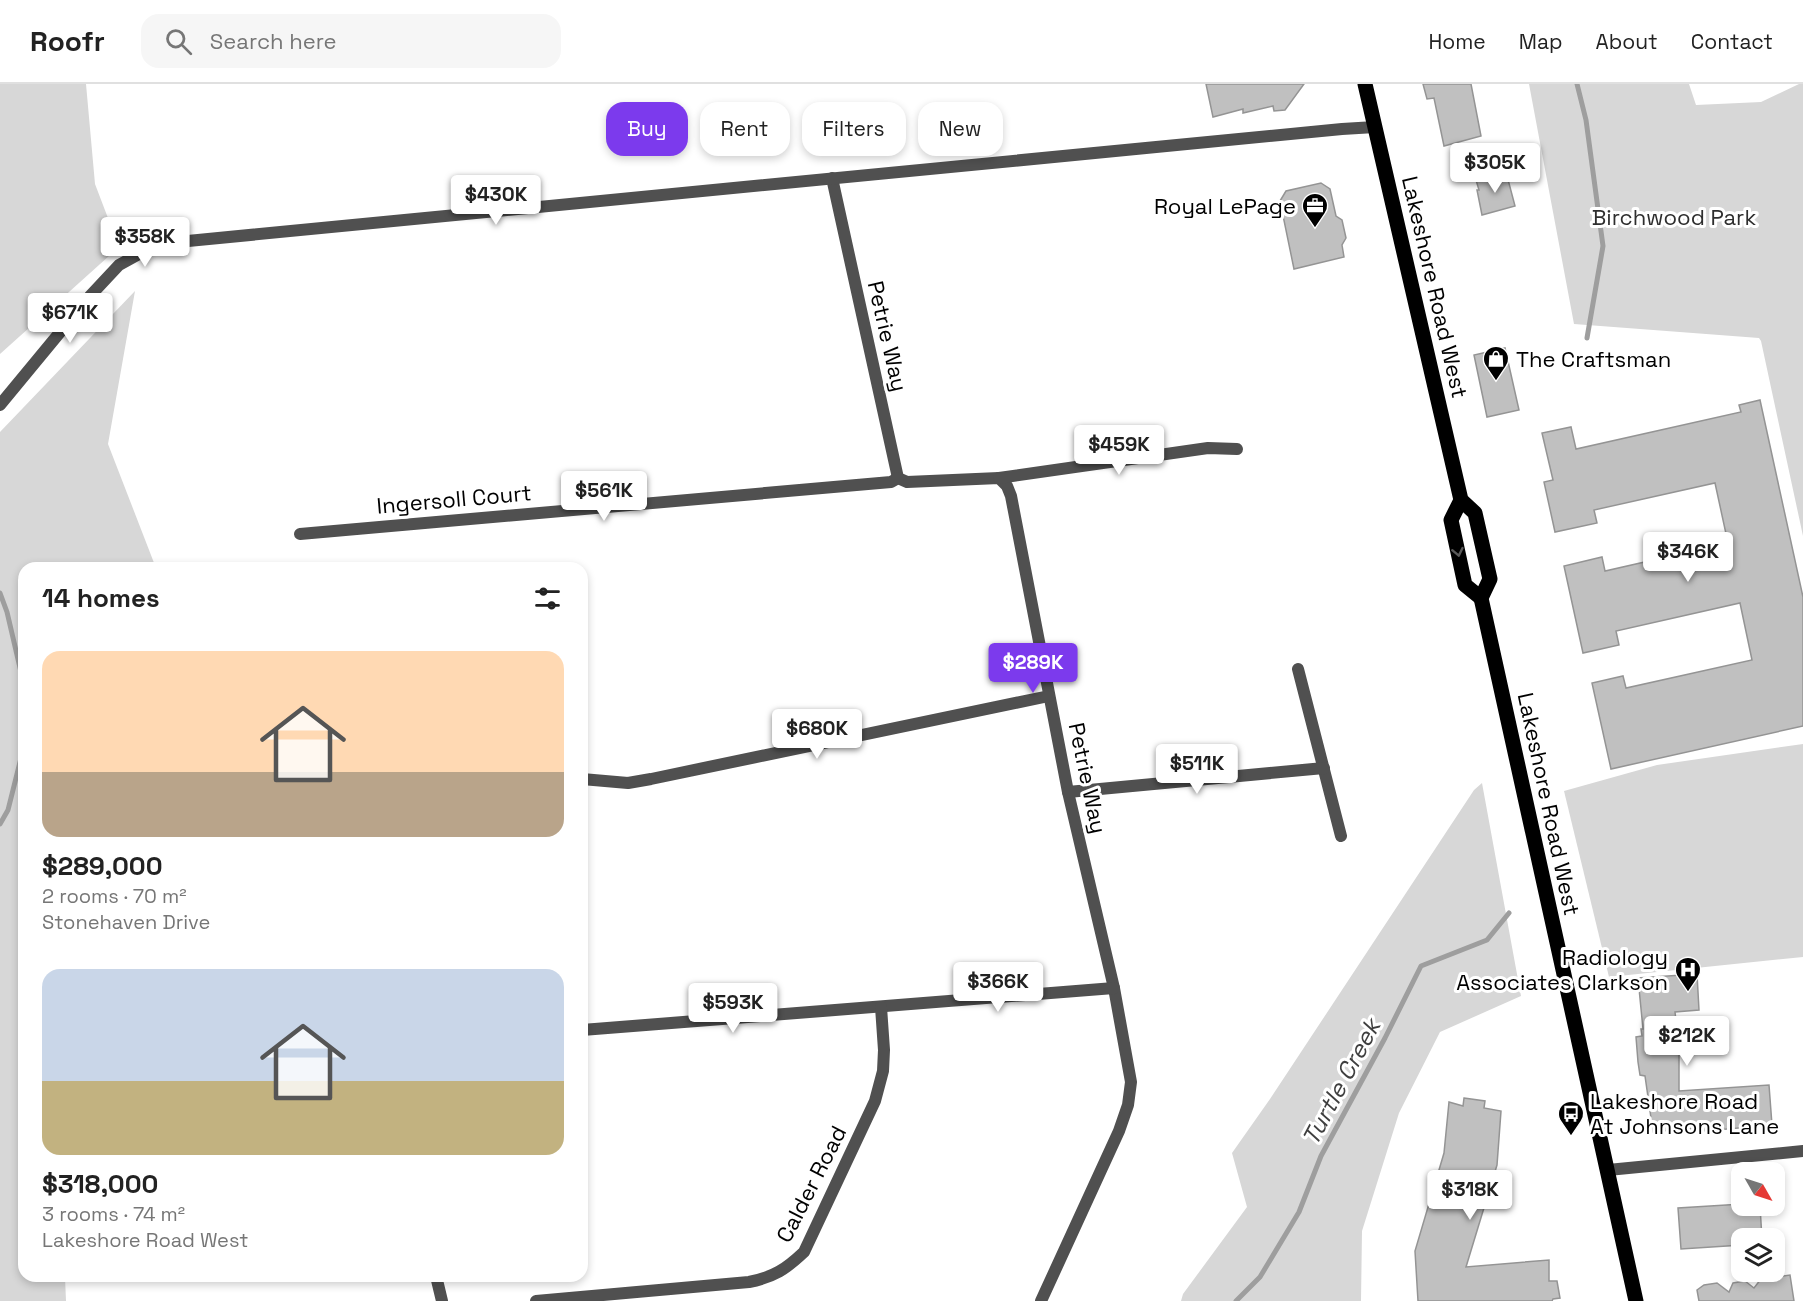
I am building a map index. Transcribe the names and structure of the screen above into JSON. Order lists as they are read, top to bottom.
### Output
{
  "streets": {
    "main road": ["Lakeshore Road West"],
    "street": ["Petrie Way", "Ingersoll Court", "Calder Road"]
  },
  "crossings": [
    ["Petrie Way", "Ingersoll Court"]
  ],
  "water": ["Turtle Creek"],
  "parks": ["Birchwood Park"],
  "places": {
    "office": ["Royal LePage"],
    "shop": ["The Craftsman"],
    "hospital": ["Radiology Associates Clarkson"],
    "bus stop": ["Lakeshore Road At Johnsons Lane"]
  },
  "north": "bottom right",
  "page": {
    "header": "Roofr",
    "search": "Search here",
    "nav": [
      "Home",
      "Map",
      "About",
      "Contact"
    ],
    "chip": [
      "Buy",
      "Rent",
      "Filters",
      "New"
    ],
    "price": [
      "$305K",
      "$430K",
      "$358K",
      "$671K",
      "$459K",
      "$561K",
      "$346K",
      "$289K",
      "$680K",
      "$511K",
      "$366K",
      "$593K",
      "$212K",
      "$318K"
    ],
    "heading": "14 homes",
    "list": [
      {
        "name": "$289,000",
        "note": "2 rooms · 70 m² · Stonehaven Drive"
      },
      {
        "name": "$318,000",
        "note": "3 rooms · 74 m² · Lakeshore Road West"
      }
    ]
  }
}
